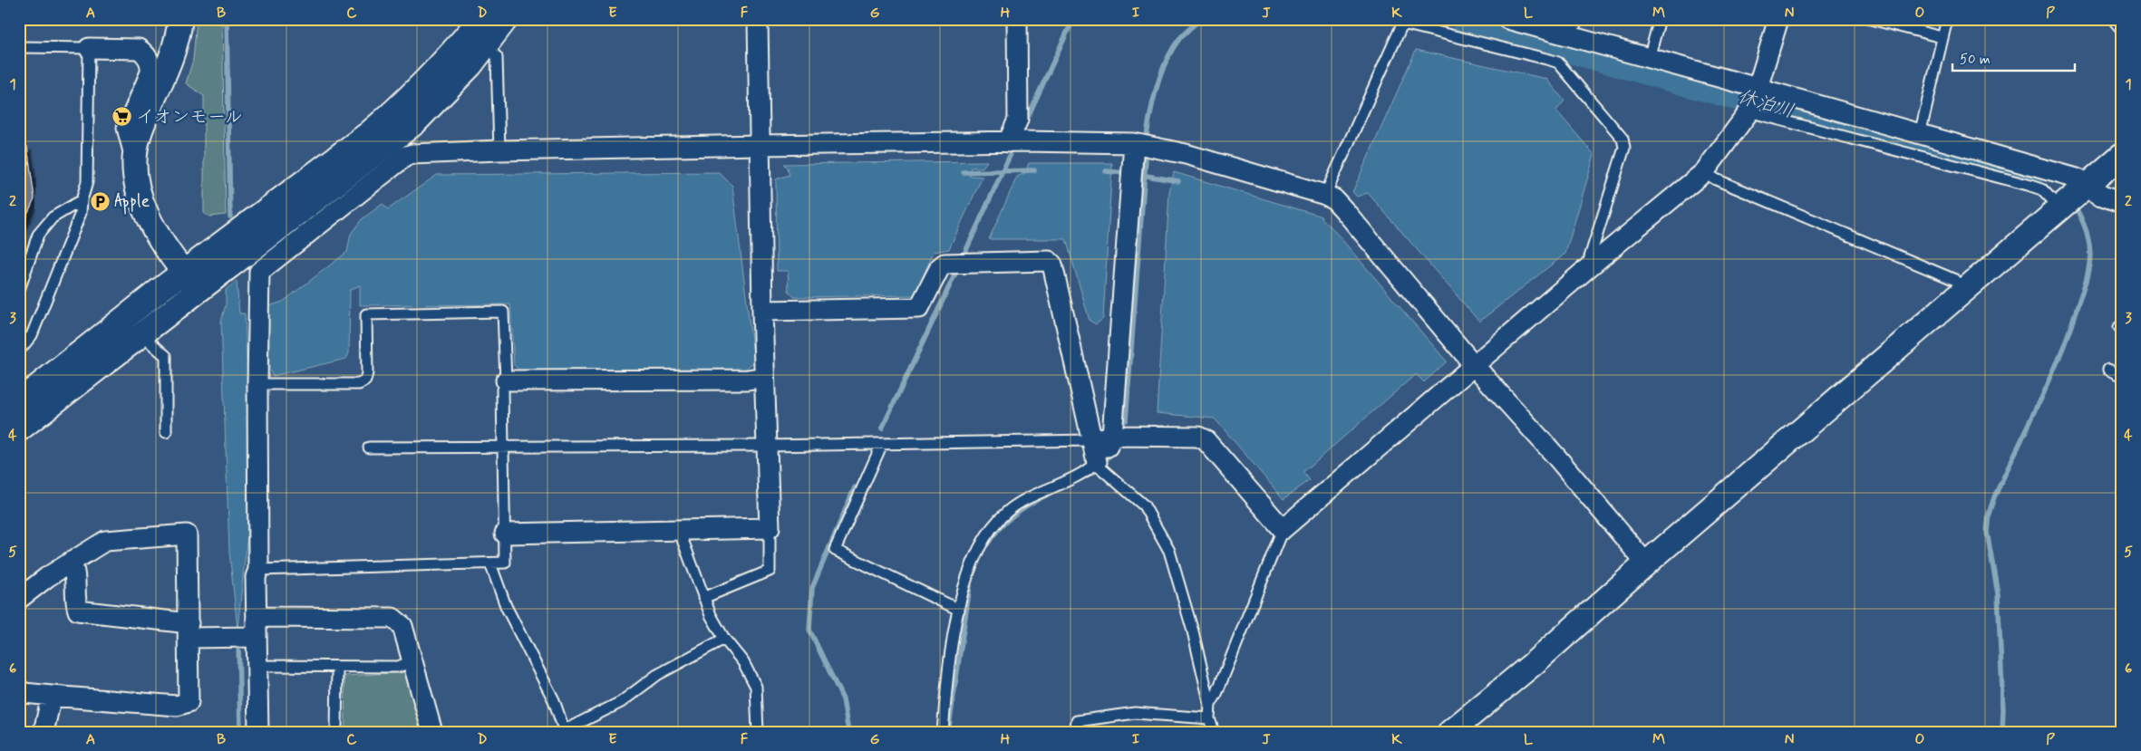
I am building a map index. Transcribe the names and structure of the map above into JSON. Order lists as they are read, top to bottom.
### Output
{
  "water": ["休泊川"],
  "places": {
    "supermarket": ["イオンモール"],
    "parking": ["Apple"]
  },
  "scale_bar": "50 m",
  "grid": {
    "columns": [
      "A",
      "B",
      "C",
      "D",
      "E",
      "F",
      "G",
      "H",
      "I",
      "J",
      "K",
      "L",
      "M",
      "N",
      "O",
      "P"
    ],
    "rows": [
      "1",
      "2",
      "3",
      "4",
      "5",
      "6"
    ]
  }
}
